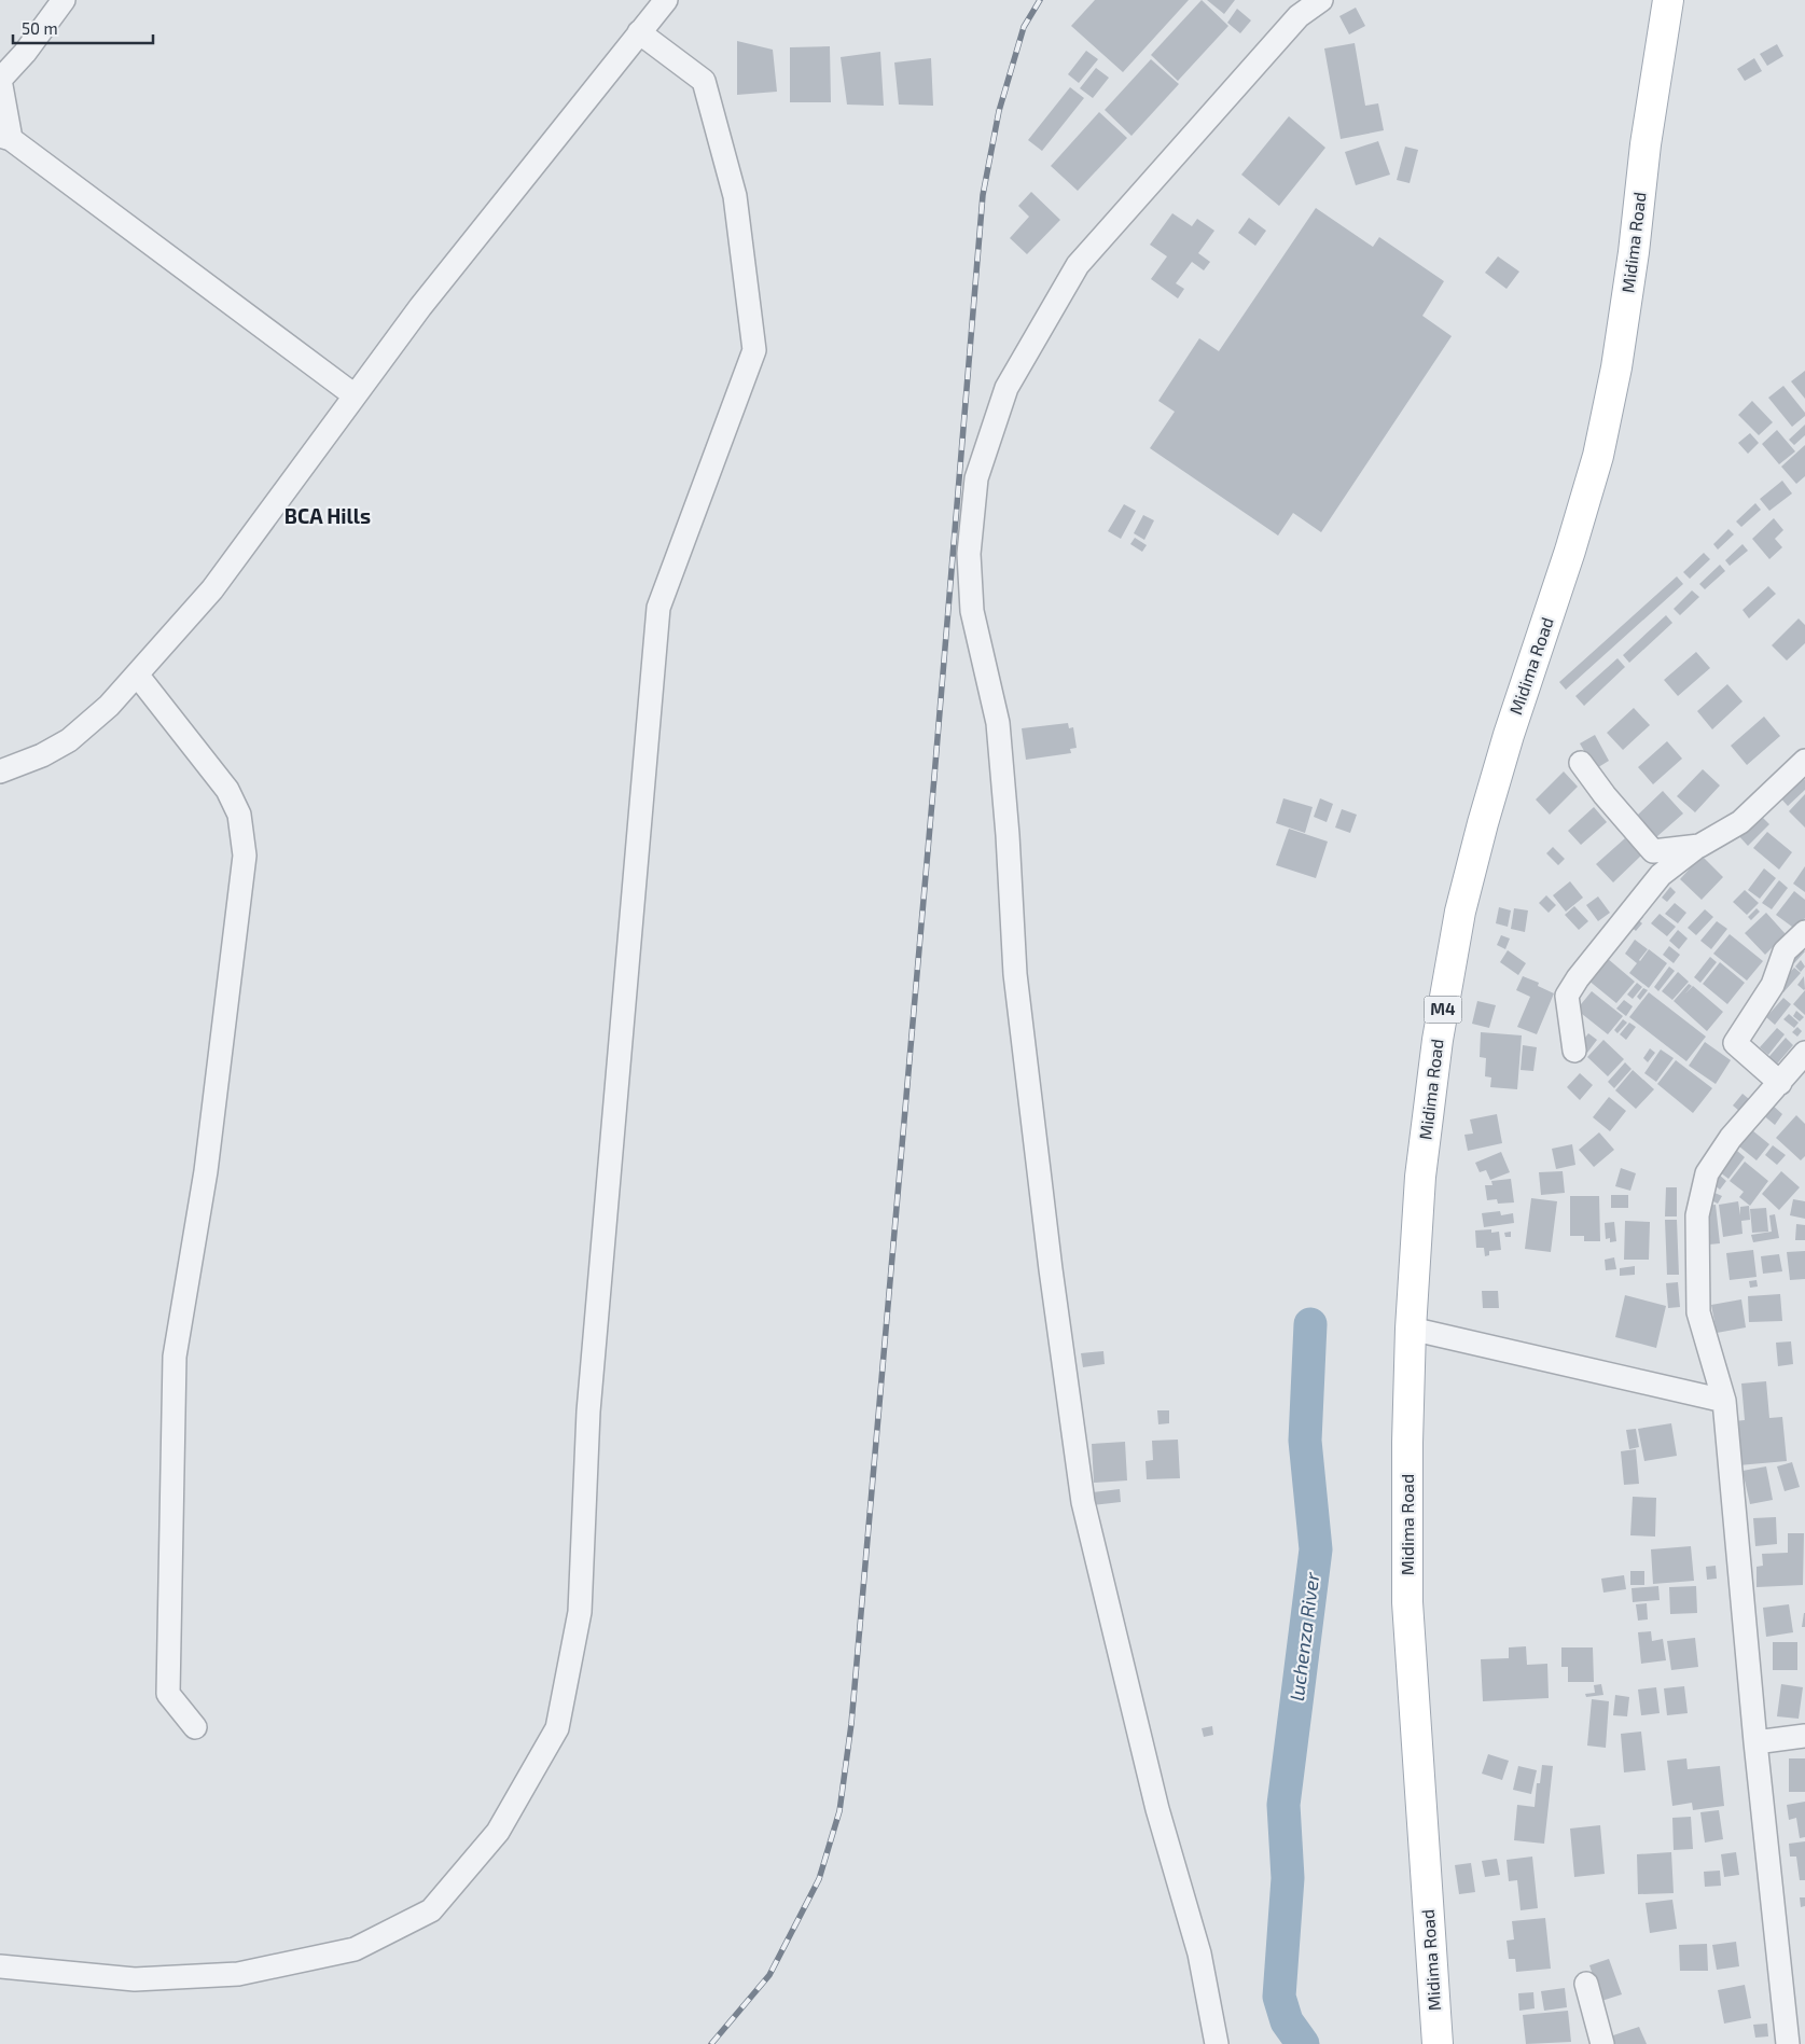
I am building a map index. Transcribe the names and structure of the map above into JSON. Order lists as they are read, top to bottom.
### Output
{
  "streets": {
    "main road": ["Midima Road", "M4"]
  },
  "districts": ["BCA Hills"],
  "water": ["luchenza River"],
  "scale_bar": "50 m"
}
